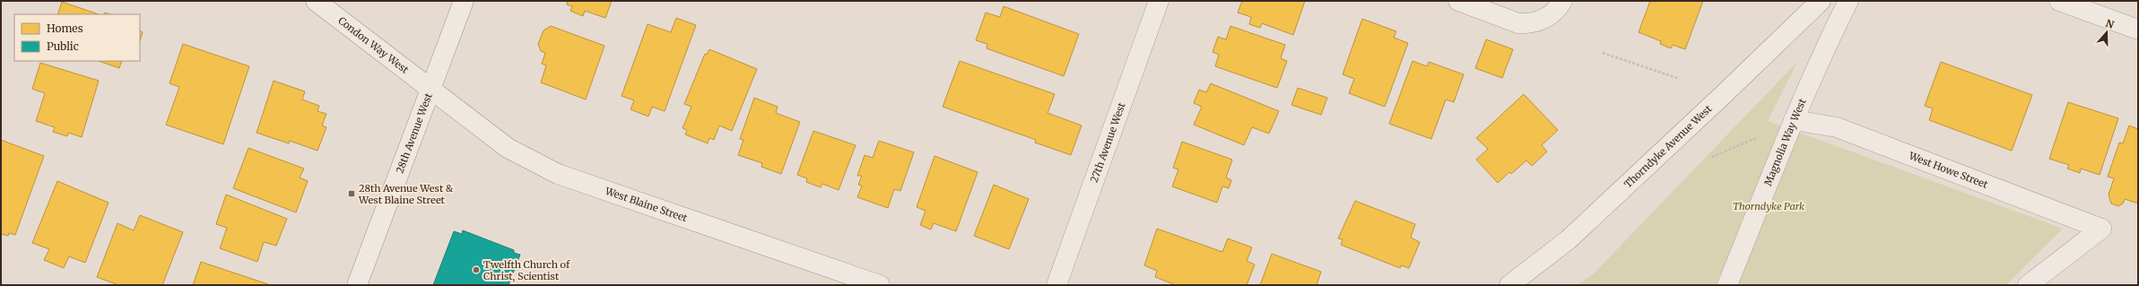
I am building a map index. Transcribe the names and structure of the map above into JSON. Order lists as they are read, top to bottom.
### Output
{
  "streets": {
    "street": [
      "Condon Way West",
      "28th Avenue West",
      "Magnolia Way West",
      "27th Avenue West",
      "Thorndyke Avenue West",
      "West Howe Street",
      "West Blaine Street"
    ]
  },
  "crossings": [
    ["Condon Way West", "28th Avenue West"],
    ["Condon Way West", "West Blaine Street"],
    ["28th Avenue West", "West Blaine Street"],
    ["Magnolia Way West", "West Howe Street"]
  ],
  "parks": ["Thorndyke Park"],
  "places": {
    "transit": ["28th Avenue West & West Blaine Street"],
    "other": ["Twelfth Church of Christ, Scientist"]
  },
  "legend": ["Homes", "Public"],
  "north": "top"
}
